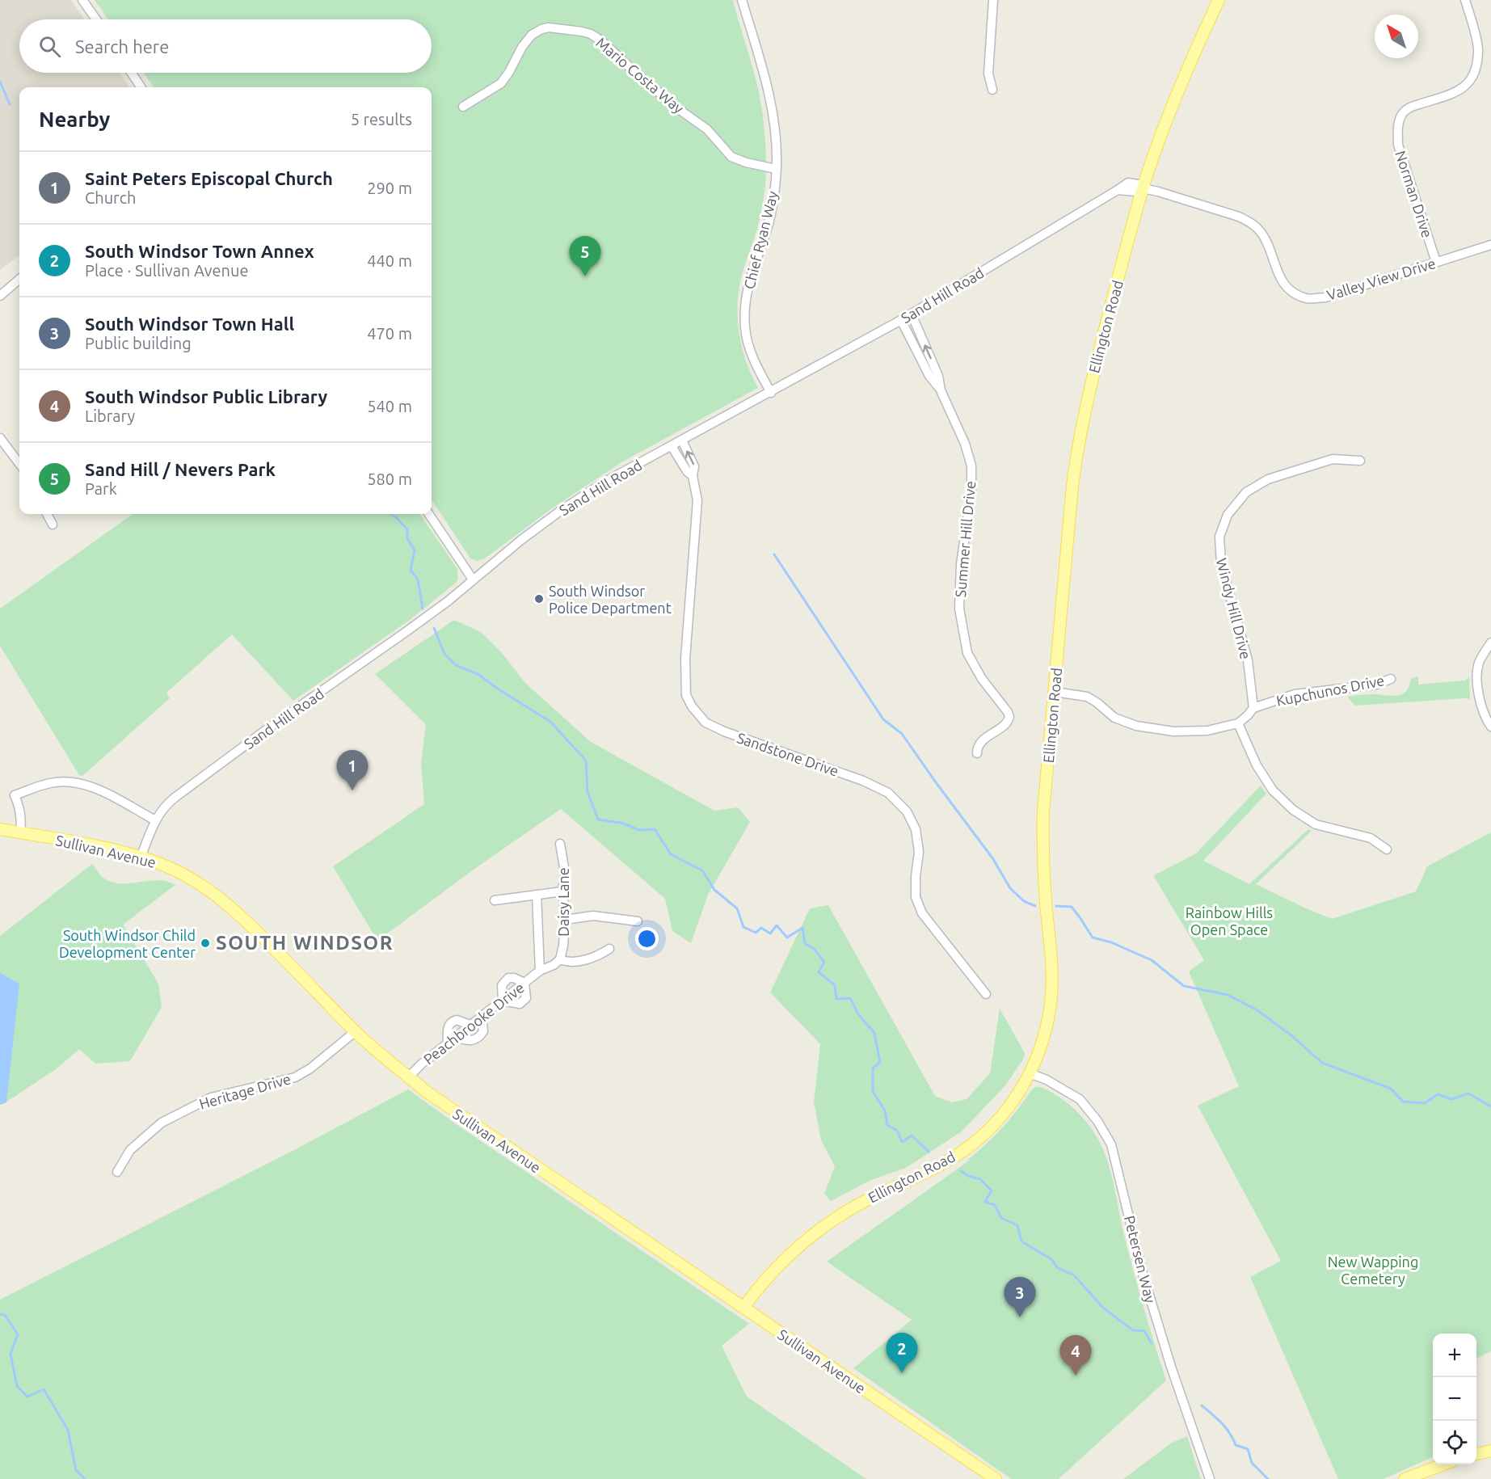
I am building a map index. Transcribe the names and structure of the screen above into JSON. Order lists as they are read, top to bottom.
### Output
{
  "streets": {
    "main road": ["Ellington Road", "Sullivan Avenue"],
    "street": [
      "Mario Costa Way",
      "Norman Drive",
      "Chief Ryan Way",
      "Valley View Drive",
      "Sand Hill Road",
      "Summer Hill Drive",
      "Windy Hill Drive",
      "Kupchunos Drive",
      "Sandstone Drive",
      "Daisy Lane",
      "Peachbrooke Drive",
      "Heritage Drive",
      "Petersen Way"
    ]
  },
  "crossings": [
    ["Mario Costa Way", "Chief Ryan Way"],
    ["Norman Drive", "Valley View Drive"],
    ["Chief Ryan Way", "Sand Hill Road"],
    ["Valley View Drive", "Sand Hill Road"],
    ["Valley View Drive", "Ellington Road"],
    ["Sand Hill Road", "Ellington Road"],
    ["Sand Hill Road", "Summer Hill Drive"],
    ["Sand Hill Road", "Sandstone Drive"],
    ["Sand Hill Road", "Sullivan Avenue"],
    ["Ellington Road", "Sullivan Avenue"],
    ["Ellington Road", "Petersen Way"],
    ["Windy Hill Drive", "Kupchunos Drive"],
    ["Sullivan Avenue", "Peachbrooke Drive"],
    ["Sullivan Avenue", "Heritage Drive"],
    ["Daisy Lane", "Peachbrooke Drive"]
  ],
  "districts": ["SOUTH WINDSOR"],
  "parks": ["Rainbow Hills Open Space", "New Wapping Cemetery"],
  "places": ["South Windsor Police Department", "South Windsor Child Development Center"],
  "north": "top left",
  "page": {
    "search": "Search here",
    "heading": ["Nearby", "5 results"],
    "list": [
      {
        "mark": "1",
        "name": "Saint Peters Episcopal Church",
        "note": "Church",
        "value": "290 m"
      },
      {
        "mark": "2",
        "name": "South Windsor Town Annex",
        "note": "Place · Sullivan Avenue",
        "value": "440 m"
      },
      {
        "mark": "3",
        "name": "South Windsor Town Hall",
        "note": "Public building",
        "value": "470 m"
      },
      {
        "mark": "4",
        "name": "South Windsor Public Library",
        "note": "Library",
        "value": "540 m"
      },
      {
        "mark": "5",
        "name": "Sand Hill / Nevers Park",
        "note": "Park",
        "value": "580 m"
      }
    ],
    "pins": [
      "5",
      "1",
      "3",
      "2",
      "4"
    ],
    "map_buttons": ["+", "−"]
  }
}
